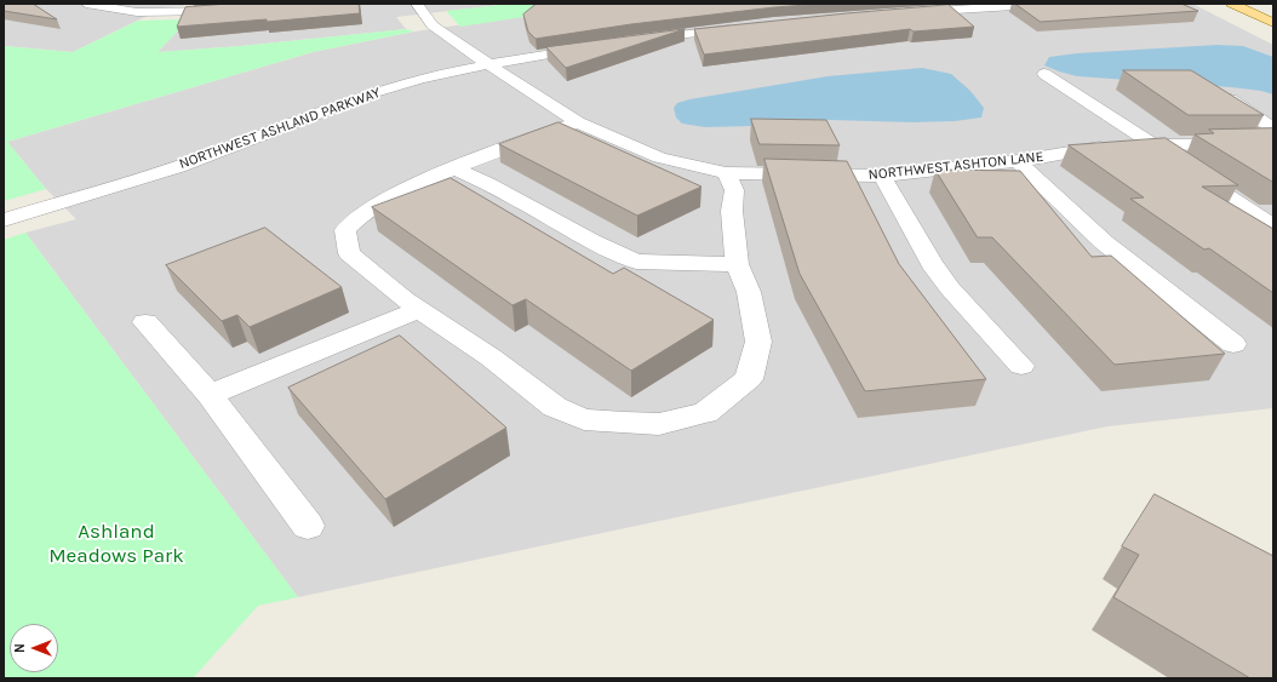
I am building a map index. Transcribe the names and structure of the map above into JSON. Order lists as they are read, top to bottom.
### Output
{
  "streets": {
    "street": ["NORTHWEST ASHLAND PARKWAY", "NORTHWEST ASHTON LANE"]
  },
  "crossings": [
    ["NORTHWEST ASHLAND PARKWAY", "NORTHWEST ASHTON LANE"]
  ],
  "parks": ["Ashland Meadows Park"],
  "north": "left"
}
